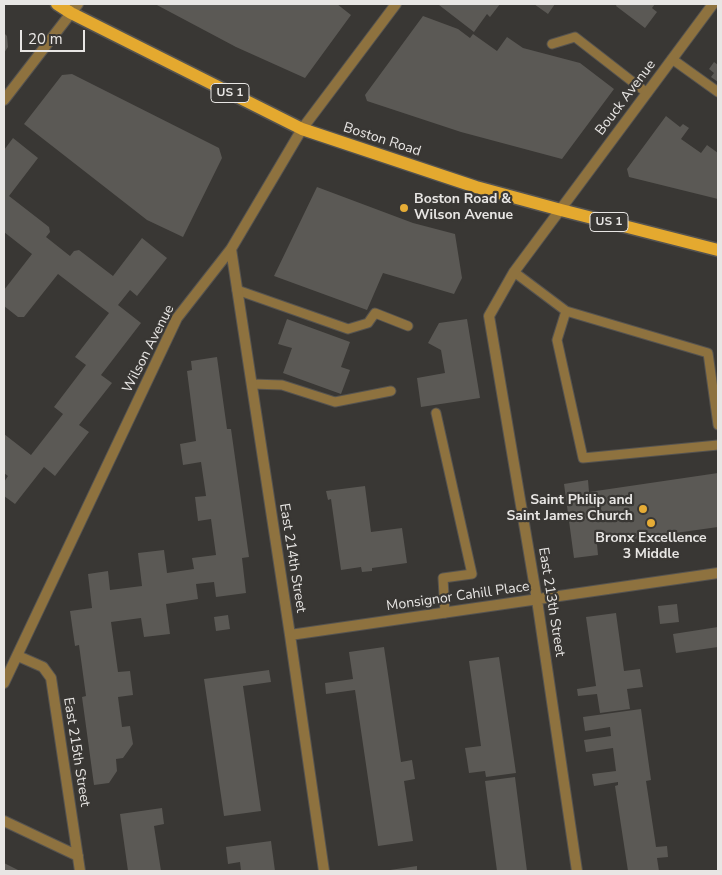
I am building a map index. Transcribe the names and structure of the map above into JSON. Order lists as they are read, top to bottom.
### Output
{
  "streets": {
    "main road": ["US 1", "Boston Road"],
    "street": [
      "Bouck Avenue",
      "Wilson Avenue",
      "East 214th Street",
      "Monsignor Cahill Place",
      "East 213th Street",
      "East 215th Street"
    ]
  },
  "crossings": [
    ["Bouck Avenue", "Boston Road"],
    ["Bouck Avenue", "East 213th Street"],
    ["Boston Road", "Wilson Avenue"],
    ["Boston Road", "East 213th Street"],
    ["Wilson Avenue", "East 214th Street"],
    ["Wilson Avenue", "East 215th Street"],
    ["East 214th Street", "Monsignor Cahill Place"],
    ["Monsignor Cahill Place", "East 213th Street"]
  ],
  "places": ["Boston Road & Wilson Avenue", "Saint Philip and Saint James Church", "Bronx Excellence 3 Middle"],
  "scale_bar": "20 m"
}
